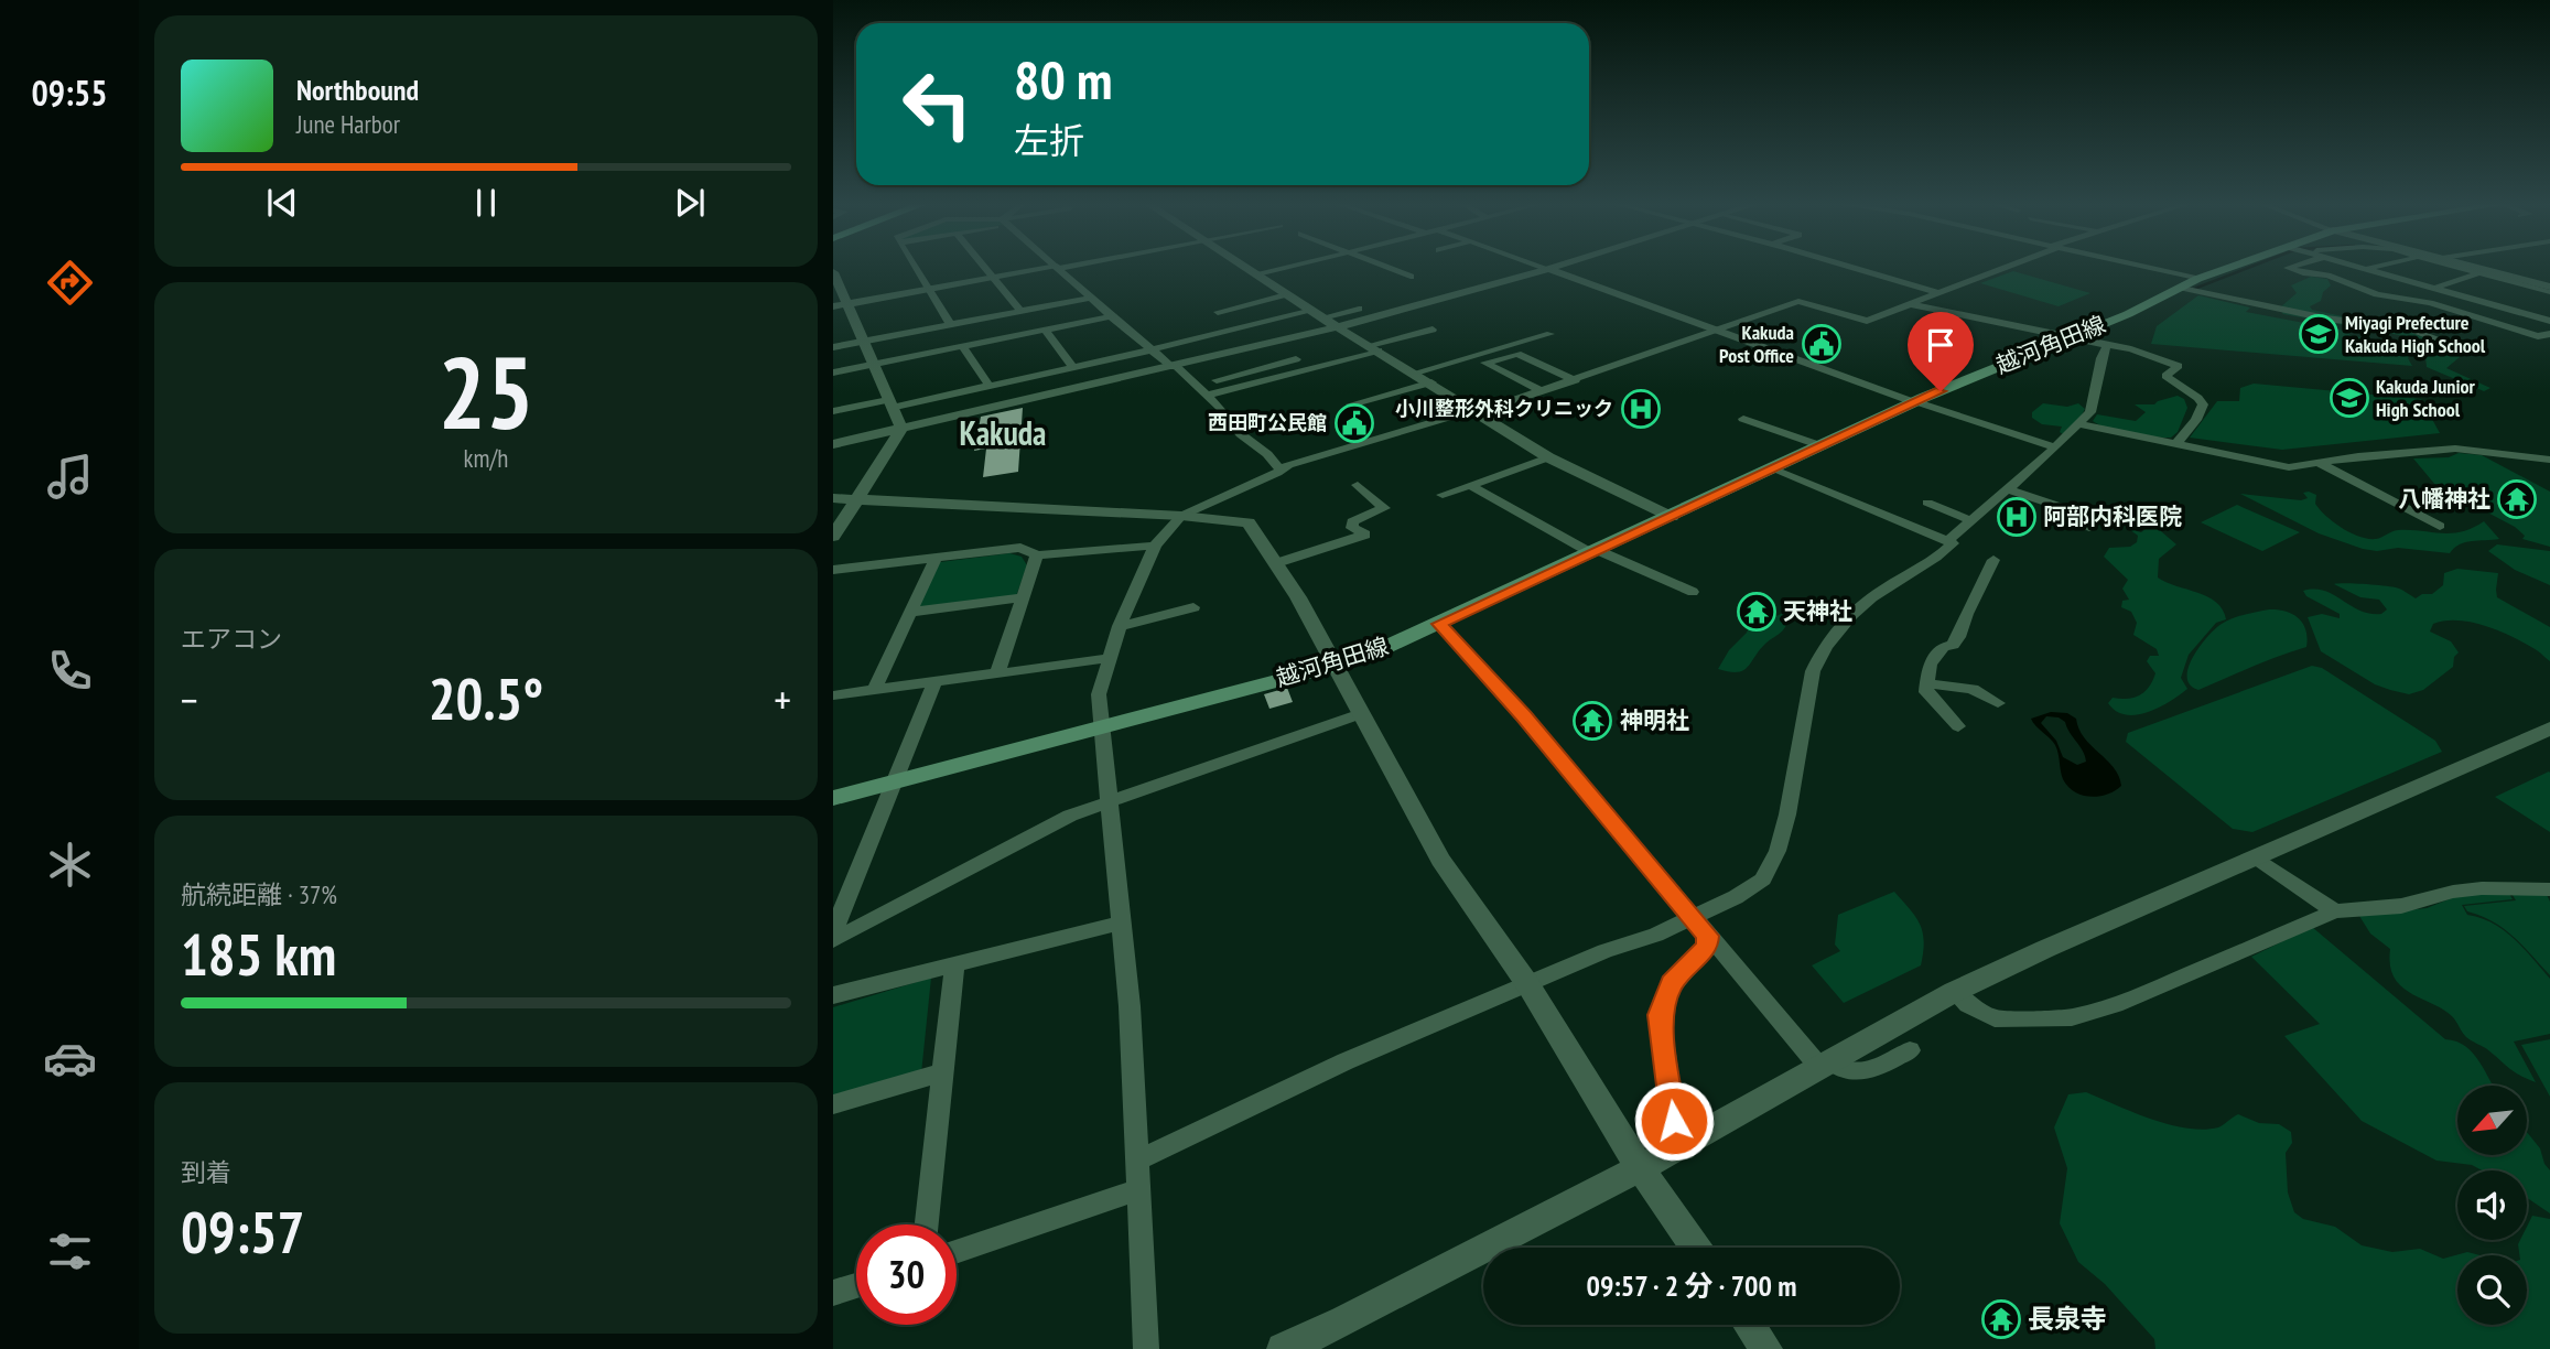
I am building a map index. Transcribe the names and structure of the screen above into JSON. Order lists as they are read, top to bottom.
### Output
{
  "streets": {
    "main road": ["越河角田線"]
  },
  "districts": ["Kakuda"],
  "places": {
    "school or university": ["Miyagi Prefecture Kakuda High School", "Kakuda Junior High School"],
    "public building": ["Kakuda Post Office", "西田町公民館"],
    "hospital": ["小川整形外科クリニック", "阿部内科医院"],
    "temple": [
      "八幡神社",
      "天神社",
      "神明社",
      "長泉寺"
    ]
  },
  "north": "bottom left",
  "page": {
    "tabs": "09:55",
    "turn": ["80 m", "左折"],
    "song": ["Northbound", "June Harbor"],
    "tile": [
      ["25", "km/h"],
      "エアコン",
      ["航続距離 · 37%", "185 km"],
      ["到着", "09:57"]
    ],
    "heat": ["−", "20.5°", "+"],
    "limit": "30",
    "trip": "09:57 · 2 分 · 700 m"
  }
}
